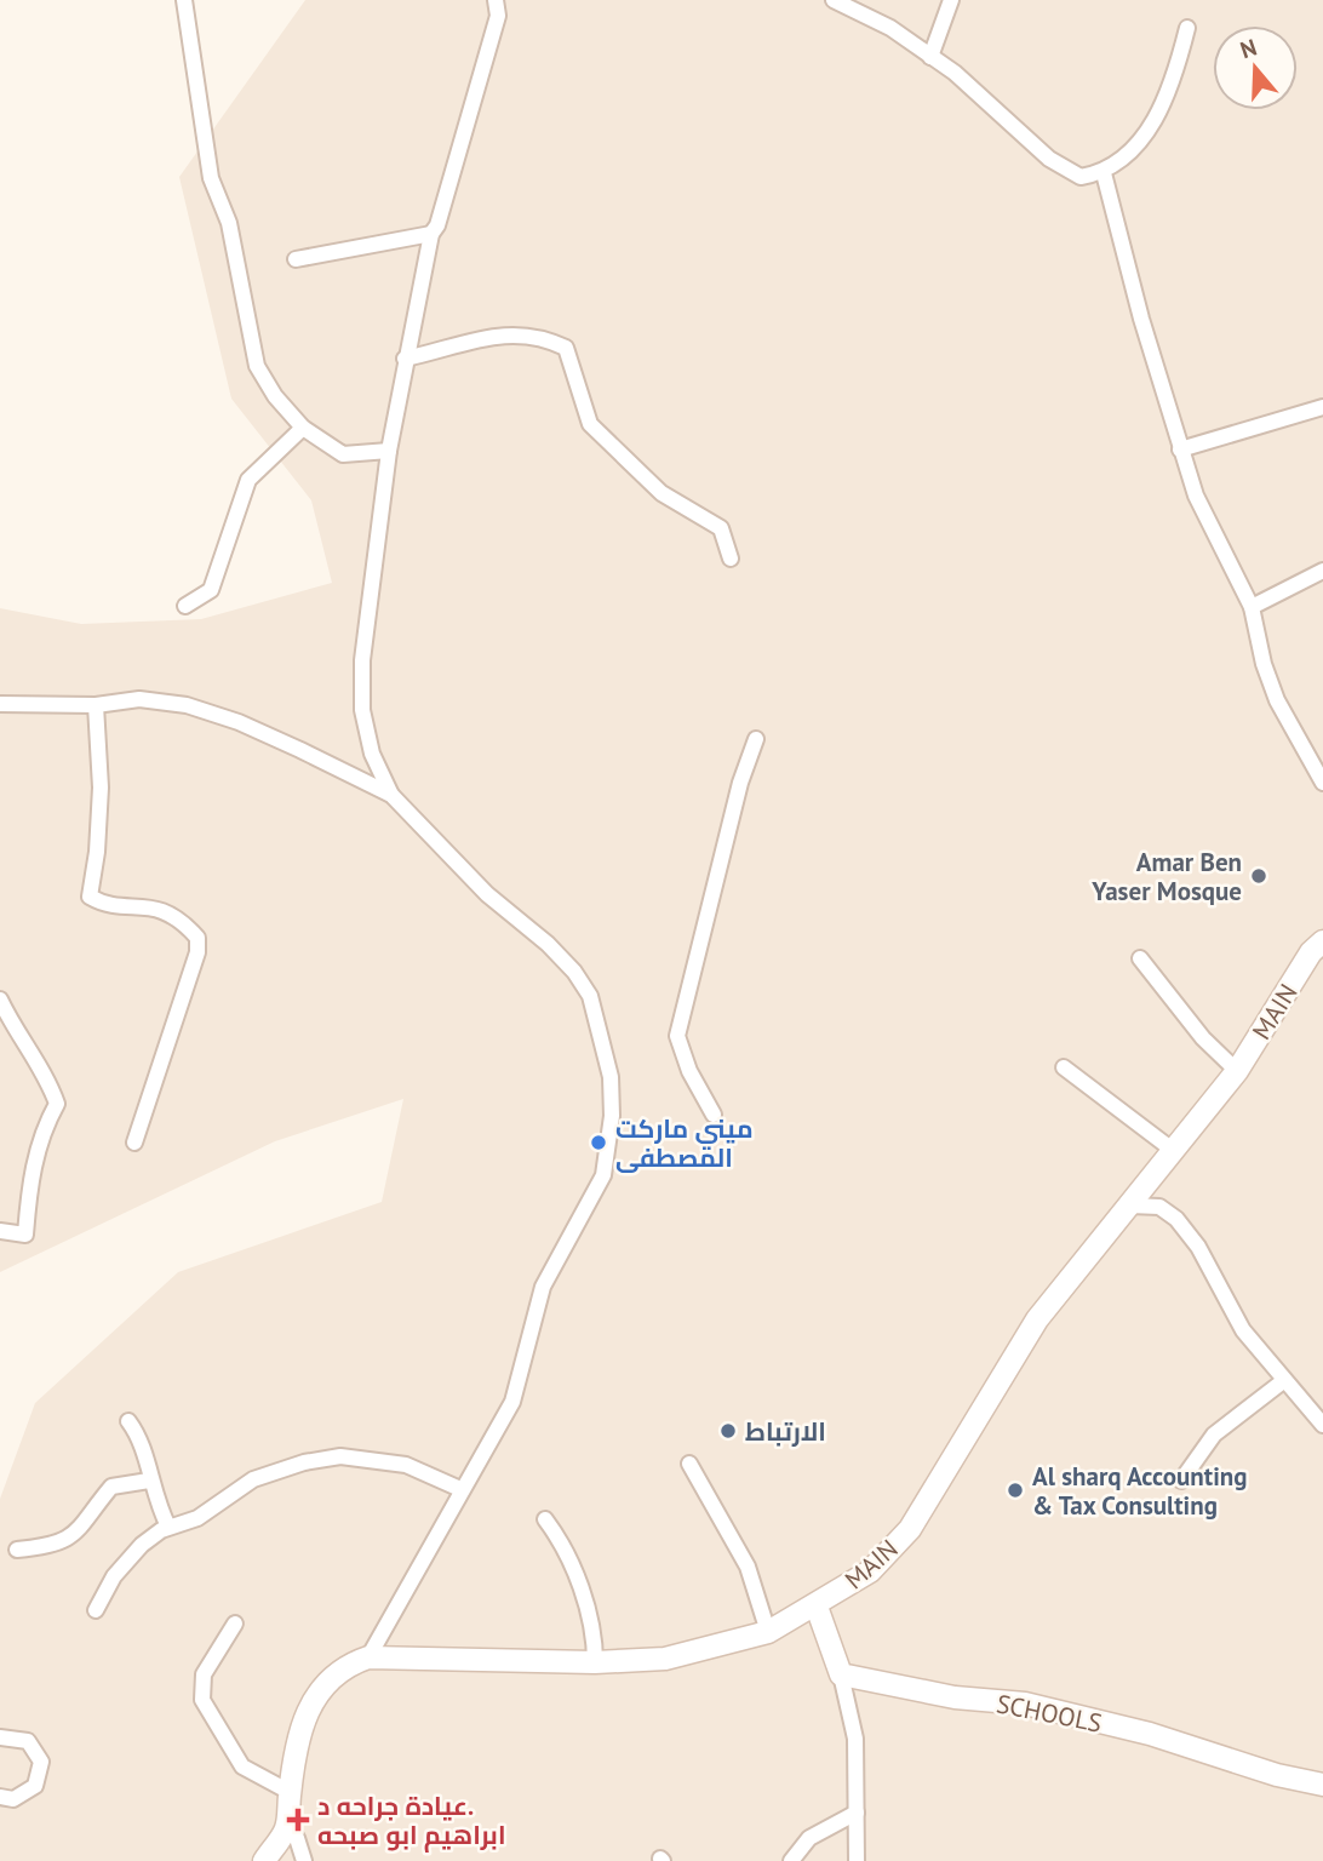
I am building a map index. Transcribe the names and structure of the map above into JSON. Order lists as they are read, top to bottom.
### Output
{
  "streets": {
    "main road": ["MAIN", "SCHOOLS"]
  },
  "places": {
    "other": [
      "Amar Ben Yaser Mosque",
      "ميني ماركت المصطفى",
      "الارتباط",
      "Al sharq Accounting & Tax Consulting"
    ],
    "health": ["عيادة جراحه د. ابراهيم ابو صبحه"]
  },
  "north": "top"
}
